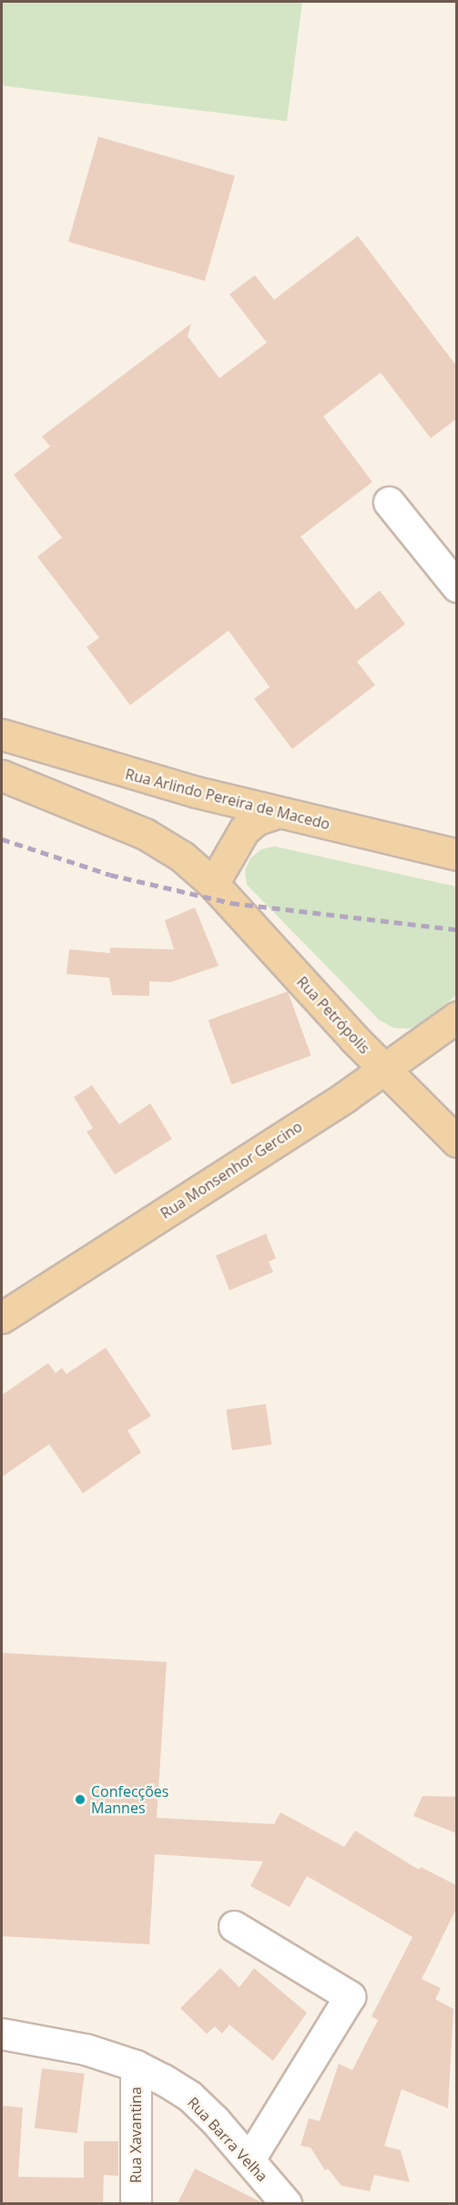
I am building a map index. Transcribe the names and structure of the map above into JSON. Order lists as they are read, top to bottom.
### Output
{
  "streets": {
    "main road": ["Rua Arlindo Pereira de Macedo", "Rua Petrópolis", "Rua Monsenhor Gercino"],
    "street": ["Rua Xavantina", "Rua Barra Velha"]
  },
  "crossings": [
    ["Rua Petrópolis", "Rua Monsenhor Gercino"],
    ["Rua Xavantina", "Rua Barra Velha"]
  ],
  "places": ["Confecções Mannes"]
}
